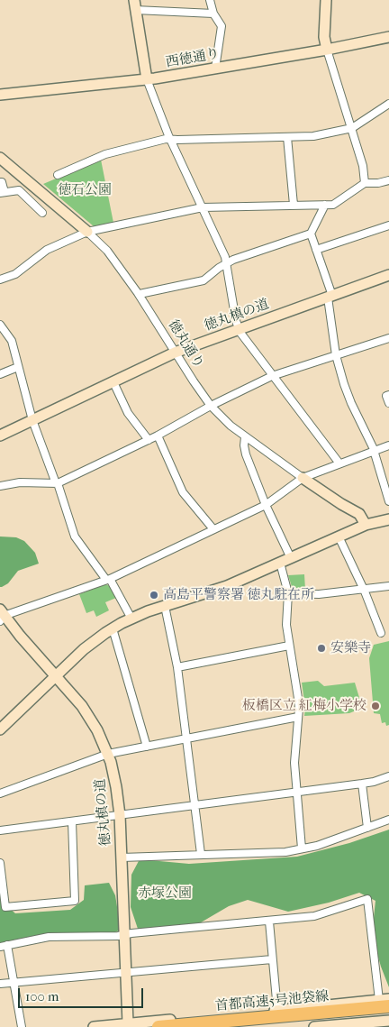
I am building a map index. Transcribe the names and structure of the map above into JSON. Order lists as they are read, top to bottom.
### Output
{
  "streets": {
    "highway": ["首都高速5号池袋線"],
    "street": ["西徳通り", "徳丸槙の道", "徳丸通り"]
  },
  "crossings": [
    ["徳丸槙の道", "徳丸通り"]
  ],
  "parks": ["徳石公園", "赤塚公園"],
  "places": ["高島平警察署 徳丸駐在所", "安樂寺", "板橋区立 紅梅小学校"],
  "scale_bar": "100 m"
}
